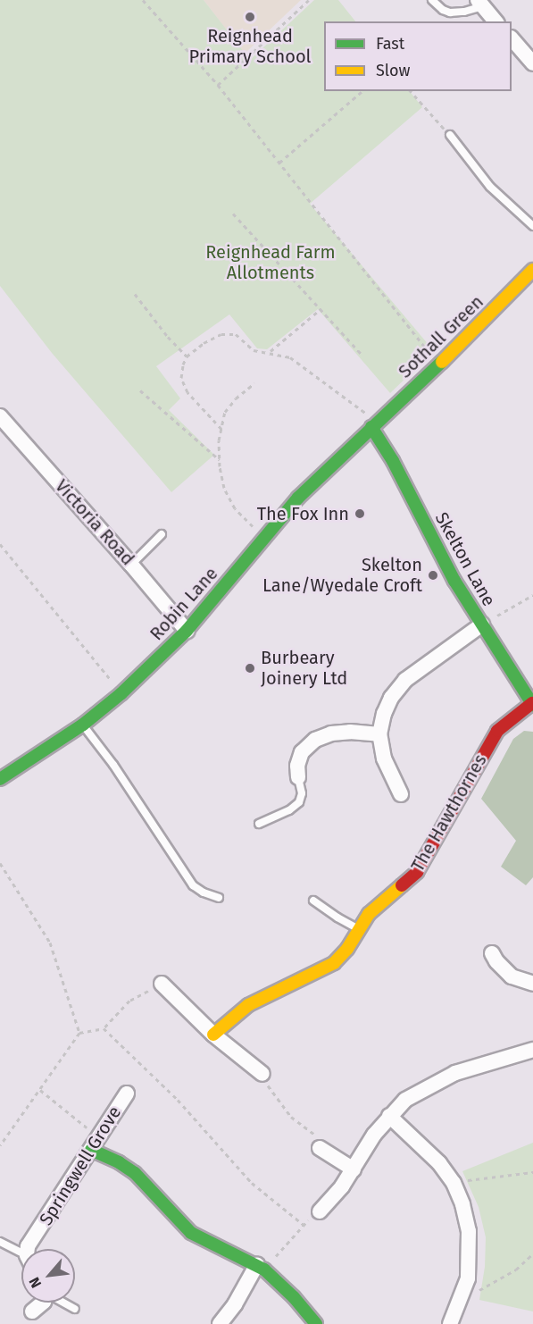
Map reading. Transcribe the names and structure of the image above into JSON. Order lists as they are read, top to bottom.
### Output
{
  "streets": {
    "street": [
      "Sothall Green",
      "Victoria Road",
      "Skelton Lane",
      "Robin Lane",
      "The Hawthornes",
      "Springwell Grove"
    ]
  },
  "crossings": [
    ["Sothall Green", "Skelton Lane"],
    ["Sothall Green", "Robin Lane"],
    ["Victoria Road", "Robin Lane"],
    ["Skelton Lane", "Robin Lane"],
    ["Skelton Lane", "The Hawthornes"]
  ],
  "parks": ["Reignhead Farm Allotments"],
  "places": [
    "Reignhead Primary School",
    "The Fox Inn",
    "Skelton Lane/Wyedale Croft",
    "Burbeary Joinery Ltd"
  ],
  "legend": ["Fast", "Slow"],
  "north": "bottom left"
}
